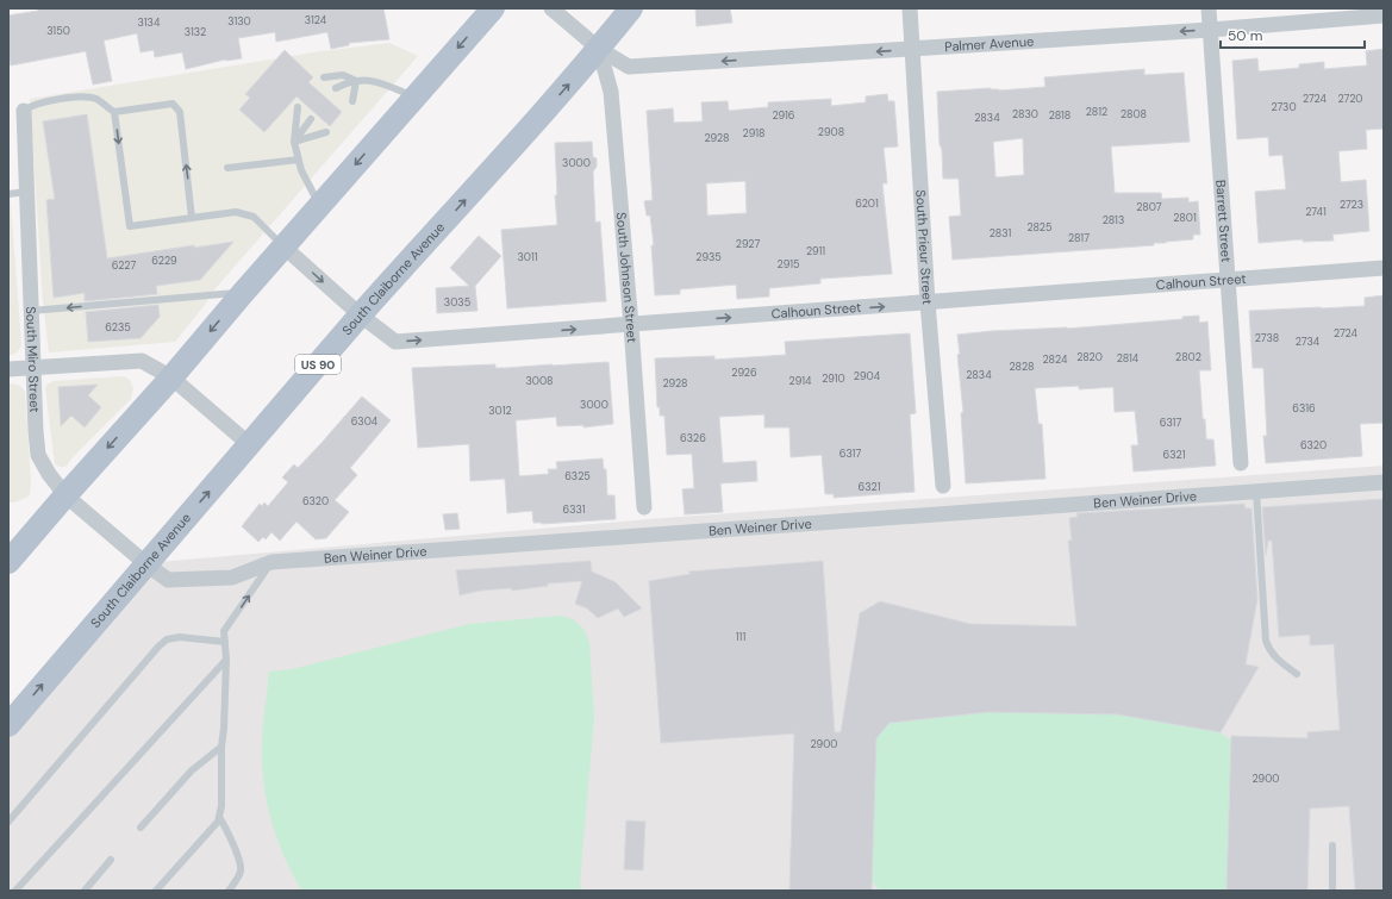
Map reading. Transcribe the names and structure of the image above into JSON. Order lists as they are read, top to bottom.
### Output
{
  "streets": {
    "main road": ["South Claiborne Avenue", "US 90"],
    "street": [
      "Palmer Avenue",
      "Barrett Street",
      "South Prieur Street",
      "South Johnson Street",
      "Calhoun Street",
      "South Miro Street",
      "Ben Weiner Drive"
    ]
  },
  "crossings": [
    ["Palmer Avenue", "Barrett Street"],
    ["Palmer Avenue", "South Prieur Street"],
    ["Palmer Avenue", "South Johnson Street"],
    ["Palmer Avenue", "South Claiborne Avenue"],
    ["Barrett Street", "Calhoun Street"],
    ["South Prieur Street", "Calhoun Street"],
    ["South Johnson Street", "South Claiborne Avenue"],
    ["South Johnson Street", "Calhoun Street"],
    ["South Claiborne Avenue", "Calhoun Street"],
    ["South Claiborne Avenue", "South Miro Street"],
    ["South Claiborne Avenue", "Ben Weiner Drive"],
    ["South Miro Street", "Ben Weiner Drive"]
  ],
  "one_way": ["Palmer Avenue", "Calhoun Street"],
  "house_numbers": [
    "3124",
    "3130",
    "3134",
    "3150",
    "3132",
    "2724",
    "2720",
    "2730",
    "2812",
    "2830",
    "2808",
    "2916",
    "2818",
    "2834",
    "2908",
    "2918",
    "2928",
    "3000",
    "6201",
    "2723",
    "2807",
    "2741",
    "2801",
    "2813",
    "2825",
    "2831",
    "2817",
    "2927",
    "2911",
    "3011",
    "2935",
    "6229",
    "2915",
    "6227",
    "3035",
    "6235",
    "2724",
    "2738",
    "2734",
    "2820",
    "2802",
    "2814",
    "2824",
    "2828",
    "2926",
    "2834",
    "2904",
    "2910",
    "3008",
    "2914",
    "2928",
    "3000",
    "6316",
    "3012",
    "6304",
    "6317",
    "6326",
    "6320",
    "6317",
    "6321",
    "6325",
    "6321",
    "6320",
    "6331",
    "111",
    "2900",
    "2900"
  ],
  "scale_bar": "50 m"
}
